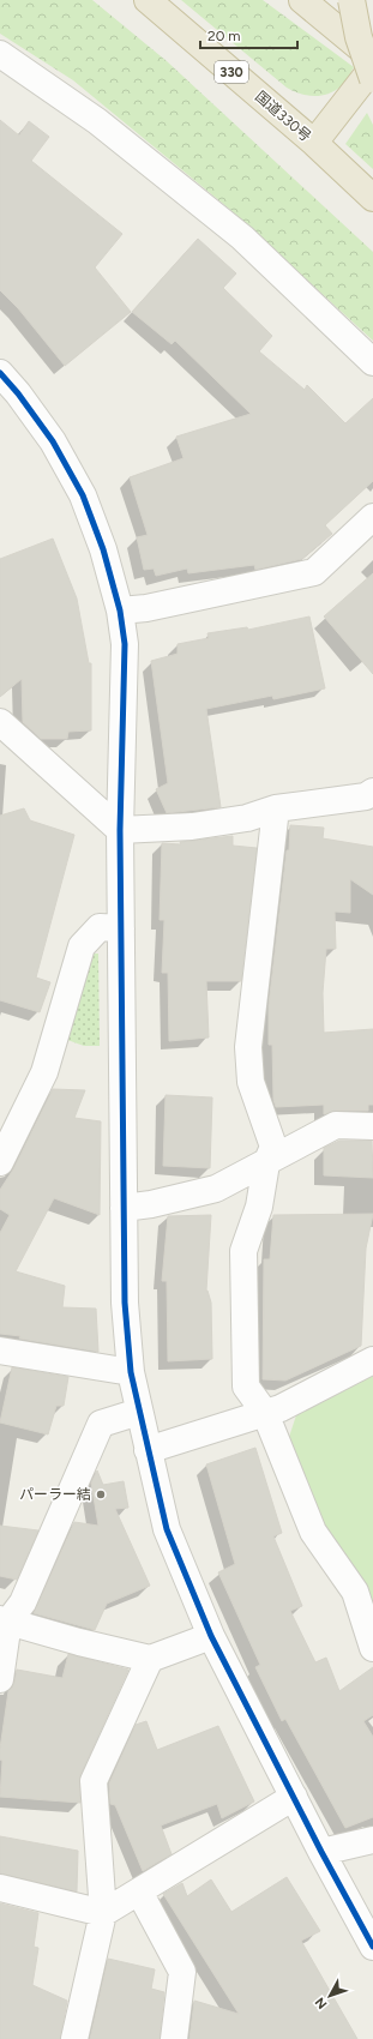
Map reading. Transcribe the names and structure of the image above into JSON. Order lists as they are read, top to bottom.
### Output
{
  "streets": {
    "highway": ["330", "国道330号"]
  },
  "places": ["パーラー結"],
  "scale_bar": "20 m",
  "north": "bottom left"
}
